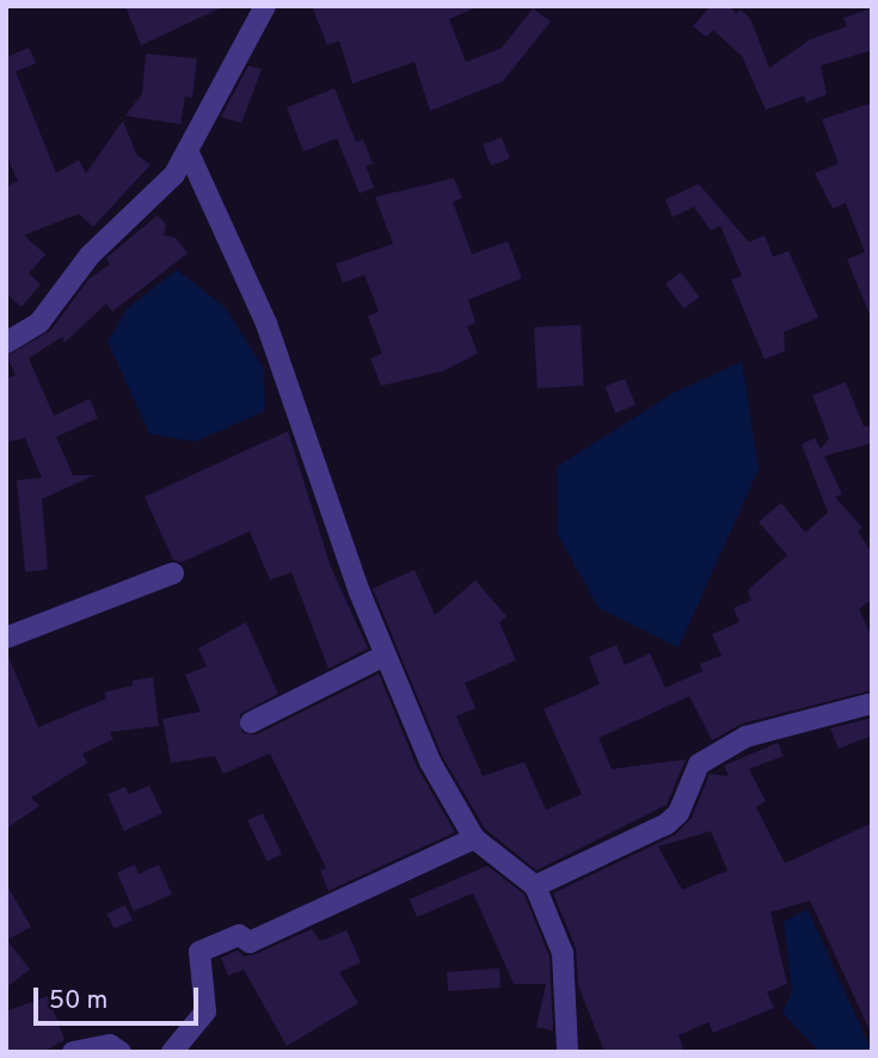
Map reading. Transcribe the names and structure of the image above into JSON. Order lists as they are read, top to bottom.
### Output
{
  "scale_bar": "50 m"
}
